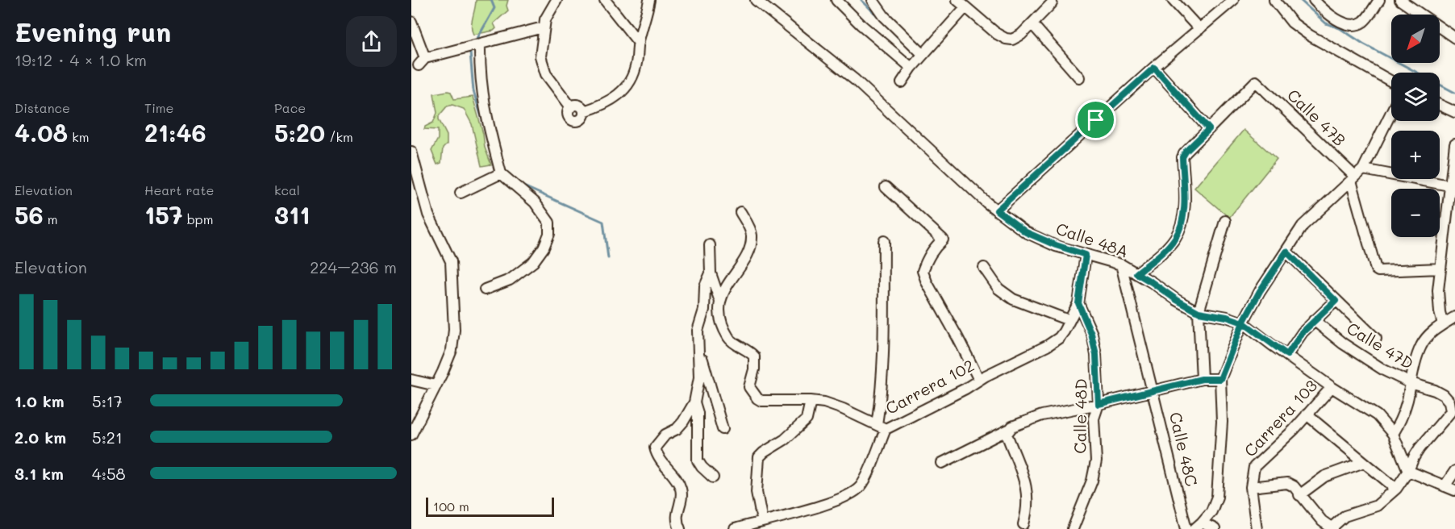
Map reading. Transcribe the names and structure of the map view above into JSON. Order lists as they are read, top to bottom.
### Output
{
  "streets": {
    "street": [
      "Calle 47B",
      "Calle 48A",
      "Calle 47D",
      "Carrera 102",
      "Calle 48D",
      "Carrera 103",
      "Calle 48C"
    ]
  },
  "crossings": [
    ["Calle 48A", "Calle 47D"],
    ["Calle 48A", "Carrera 102"],
    ["Calle 48A", "Carrera 103"],
    ["Calle 48A", "Calle 48C"],
    ["Carrera 102", "Calle 48D"]
  ],
  "scale_bar": "100 m",
  "north": "bottom left",
  "page": {
    "heading": ["Evening run", "19:12 · 4 × 1.0 km"],
    "map_buttons": ["+", "−"],
    "stats": [
      ["Distance", "4.08 km"],
      ["Time", "21:46"],
      ["Pace", "5:20 /km"],
      ["Elevation", "56 m"],
      ["Heart rate", "157 bpm"],
      ["kcal", "311"]
    ],
    "chart": ["Elevation", "224–236 m"],
    "list": [
      {
        "name": "1.0 km",
        "note": "5:17"
      },
      {
        "name": "2.0 km",
        "note": "5:21"
      },
      {
        "name": "3.1 km",
        "note": "4:58"
      }
    ],
    "scale": "100 m"
  }
}
